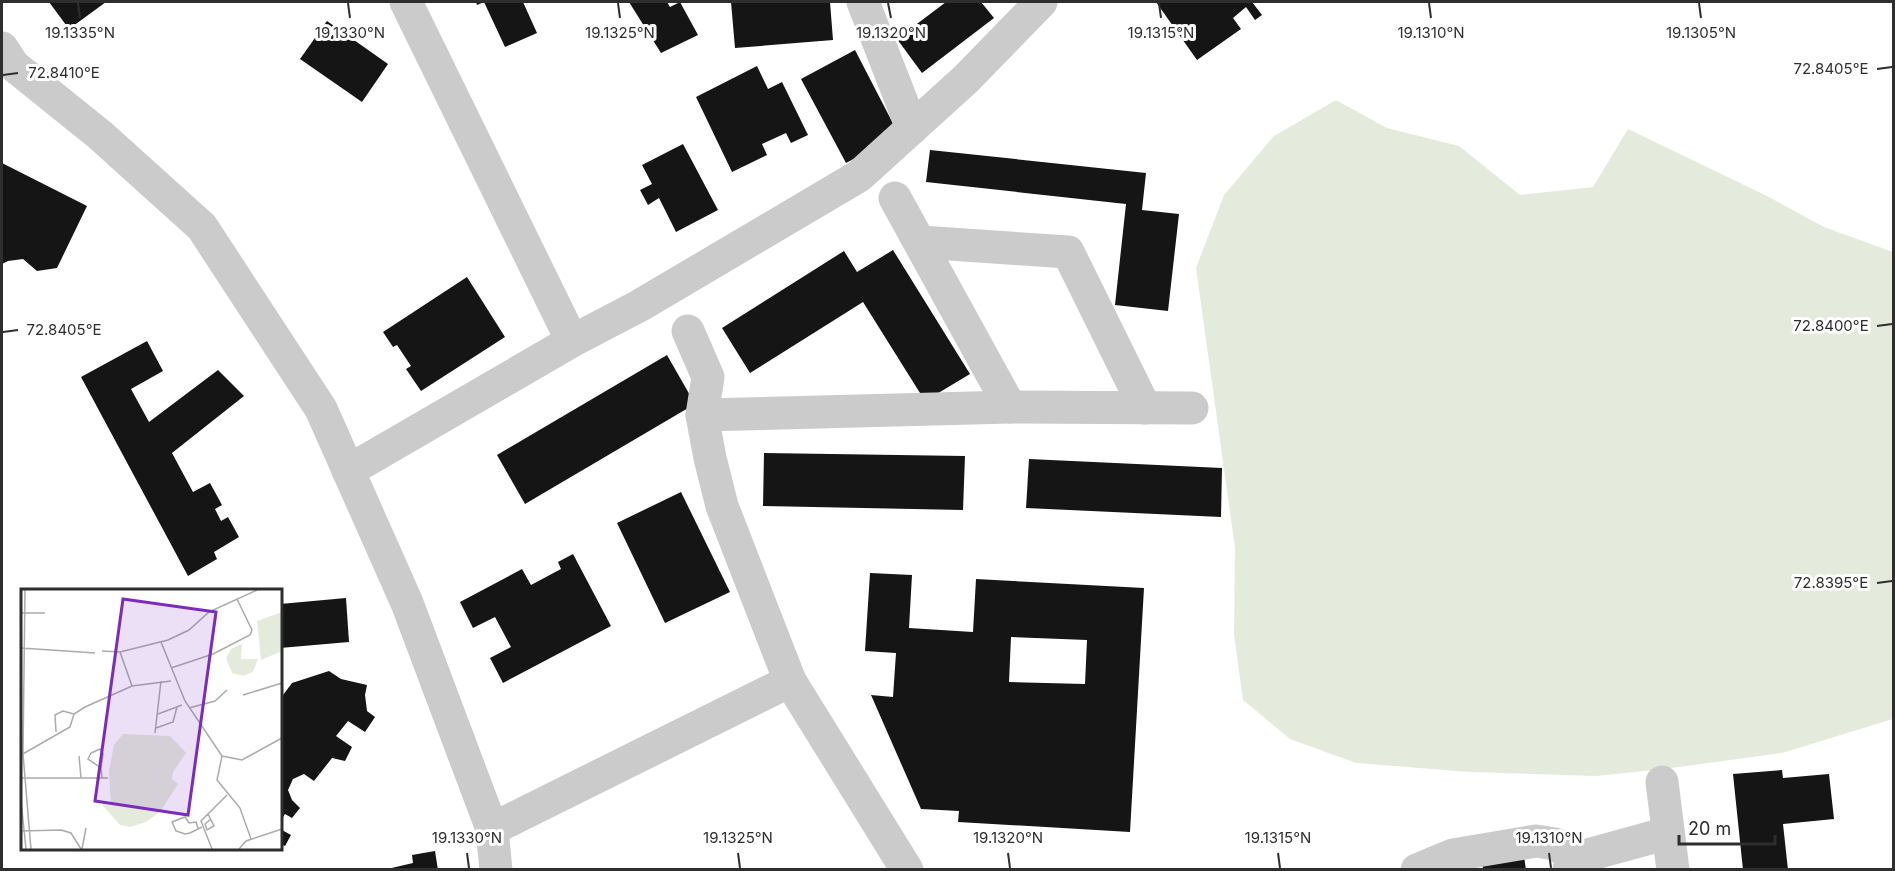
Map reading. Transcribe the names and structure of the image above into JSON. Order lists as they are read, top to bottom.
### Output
{
  "scale_bar": "20 m",
  "coordinates": [
    "19.1335°N",
    "19.1330°N",
    "19.1325°N",
    "19.1320°N",
    "19.1315°N",
    "19.1310°N",
    "19.1305°N",
    "72.8405°E",
    "72.8410°E",
    "72.8400°E",
    "72.8395°E"
  ]
}
